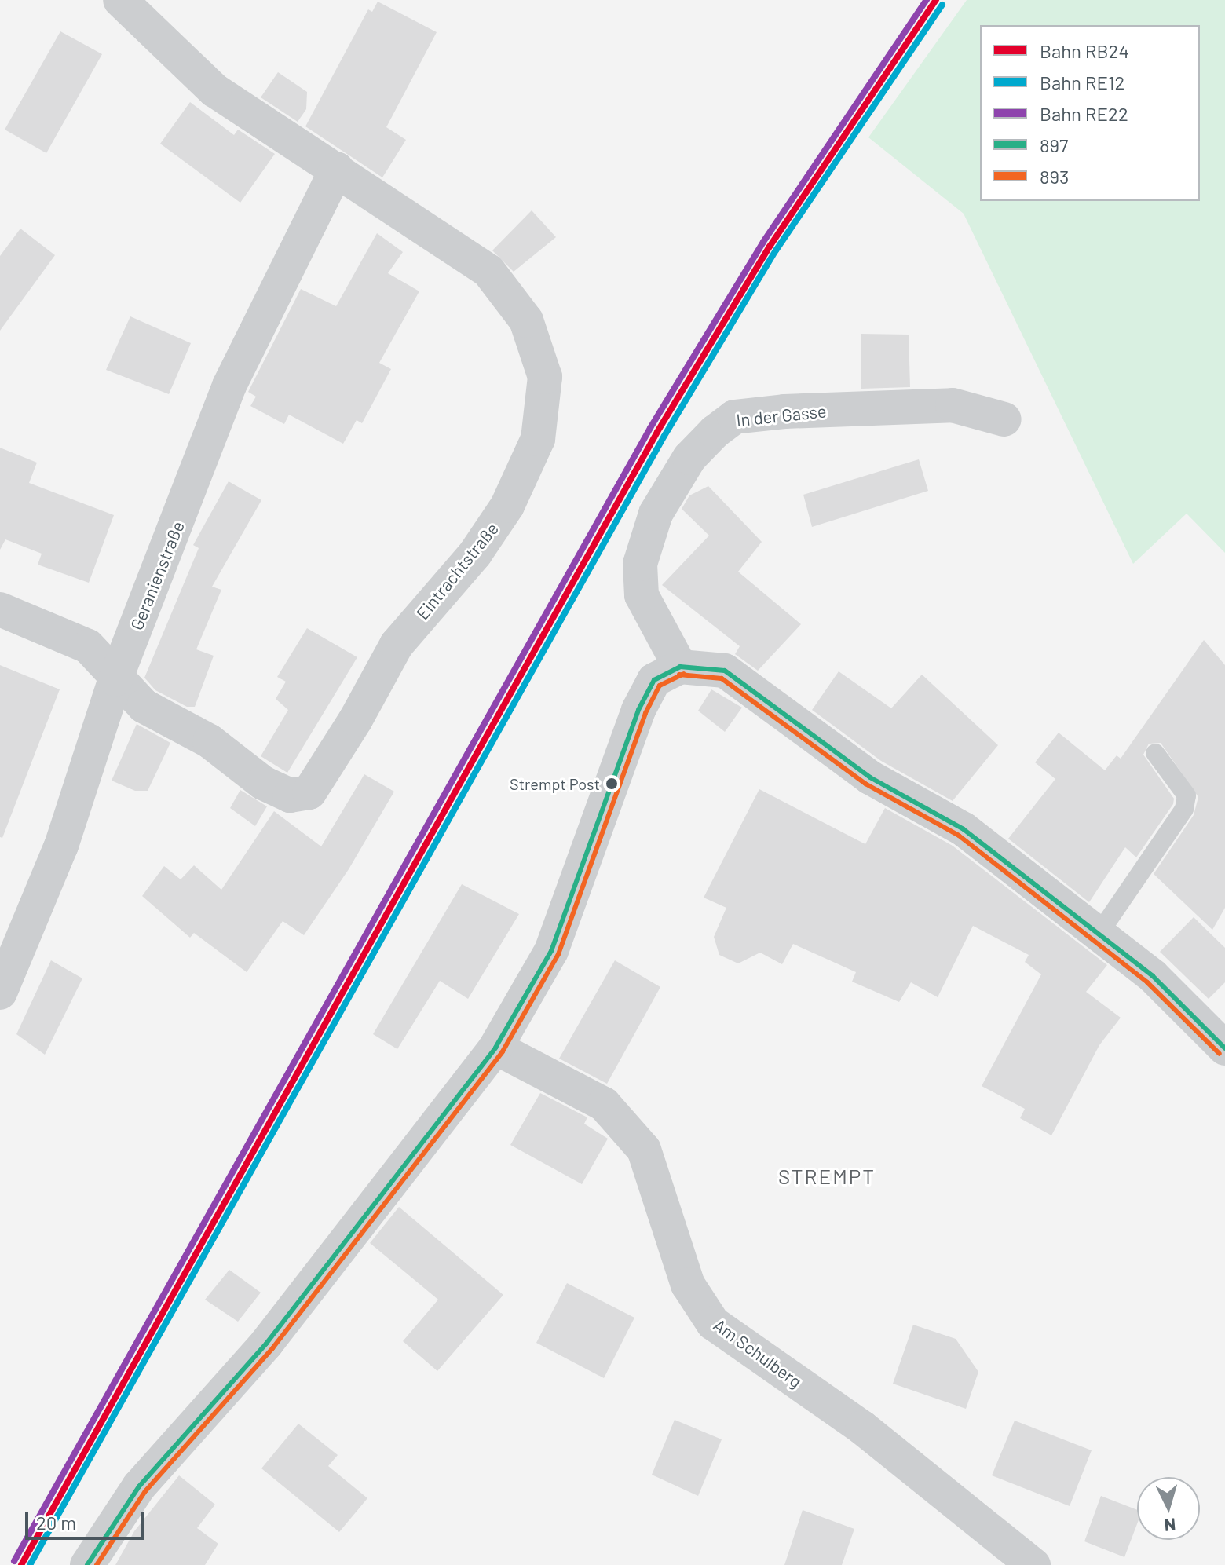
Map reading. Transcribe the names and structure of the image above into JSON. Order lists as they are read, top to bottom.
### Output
{
  "streets": {
    "street": [
      "In der Gasse",
      "Eintrachtstraße",
      "Geranienstraße",
      "Am Schulberg"
    ]
  },
  "crossings": [
    ["Eintrachtstraße", "Geranienstraße"]
  ],
  "districts": ["STREMPT"],
  "places": ["Strempt Post"],
  "lines": [
    "rail line RB24",
    "rail line RE22",
    "rail line RE12",
    "transit line 897",
    "transit line 893"
  ],
  "legend": [
    "Bahn RB24",
    "Bahn RE12",
    "Bahn RE22",
    "897",
    "893"
  ],
  "scale_bar": "20 m",
  "north": "bottom"
}
